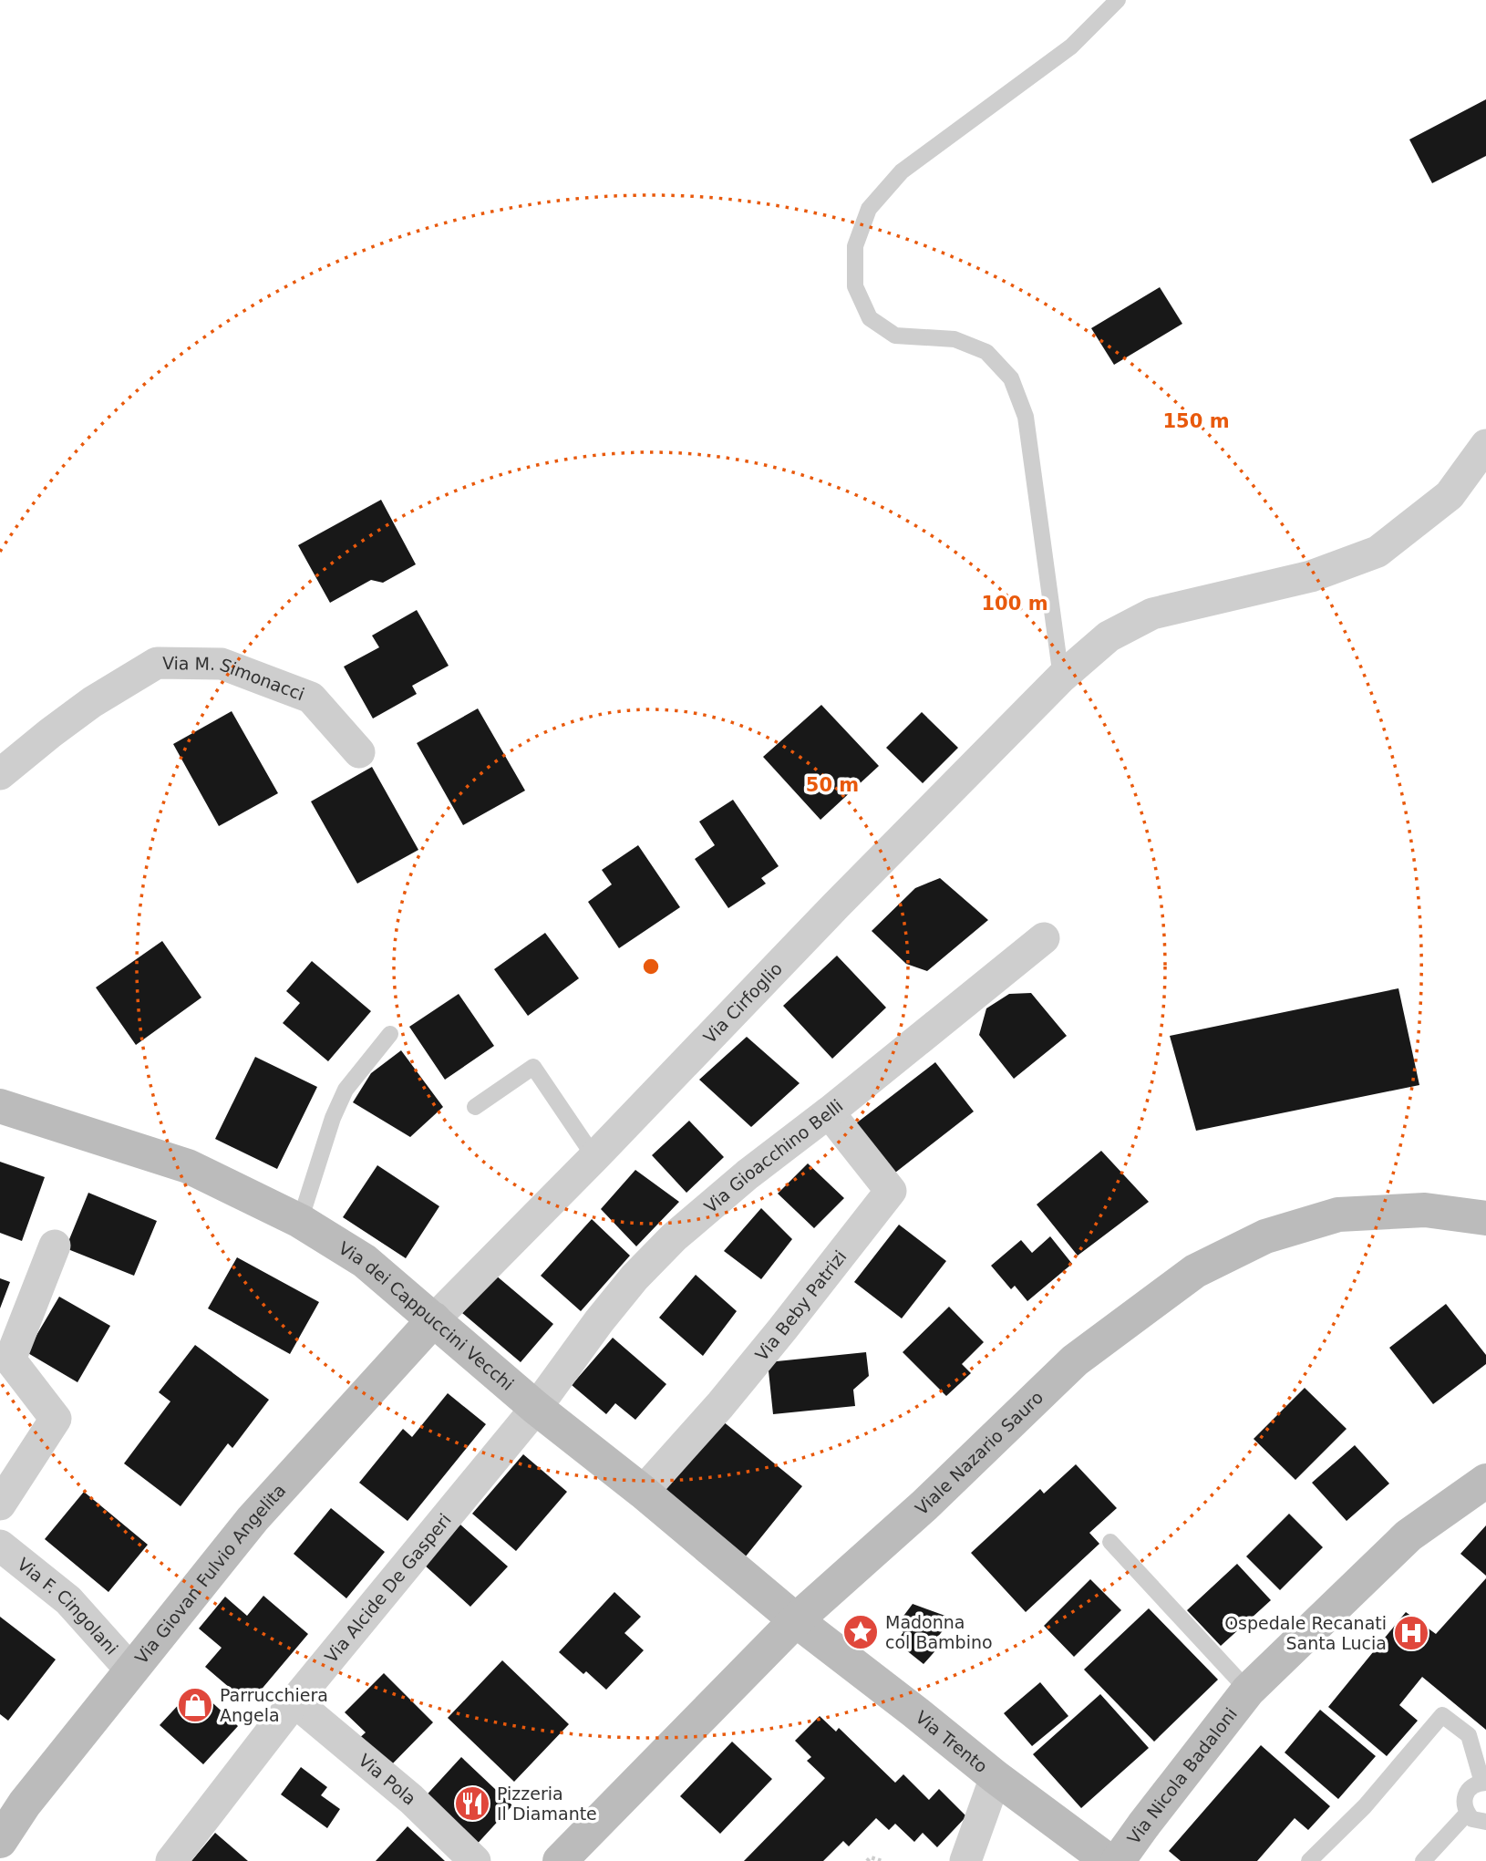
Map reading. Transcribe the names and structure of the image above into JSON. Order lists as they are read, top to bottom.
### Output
{
  "streets": {
    "street": [
      "Via M. Simonacci",
      "Via Cirfoglio",
      "Via Gioacchino Belli",
      "Via Beby Patrizi",
      "Via dei Cappuccini Vecchi",
      "Viale Nazario Sauro",
      "Via Giovan Fulvio Angelita",
      "Via Alcide De Gasperi",
      "Via F. Cingolani",
      "Via Trento",
      "Via Nicola Badaloni",
      "Via Pola"
    ]
  },
  "crossings": [
    ["Via Cirfoglio", "Via dei Cappuccini Vecchi"],
    ["Via Cirfoglio", "Via Giovan Fulvio Angelita"],
    ["Via Gioacchino Belli", "Via Beby Patrizi"],
    ["Via Gioacchino Belli", "Via dei Cappuccini Vecchi"],
    ["Via Gioacchino Belli", "Via Alcide De Gasperi"],
    ["Via Beby Patrizi", "Via dei Cappuccini Vecchi"],
    ["Via dei Cappuccini Vecchi", "Viale Nazario Sauro"],
    ["Via dei Cappuccini Vecchi", "Via Giovan Fulvio Angelita"],
    ["Via dei Cappuccini Vecchi", "Via Alcide De Gasperi"],
    ["Via dei Cappuccini Vecchi", "Via Trento"],
    ["Viale Nazario Sauro", "Via Trento"],
    ["Via Giovan Fulvio Angelita", "Via F. Cingolani"],
    ["Via Alcide De Gasperi", "Via Pola"]
  ],
  "places": {
    "place": ["Madonna col Bambino"],
    "hospital": ["Ospedale Recanati Santa Lucia"],
    "shop": ["Parrucchiera Angela"],
    "restaurant": ["Pizzeria Il Diamante"]
  },
  "rings": ["150 m", "100 m", "50 m"]
}
